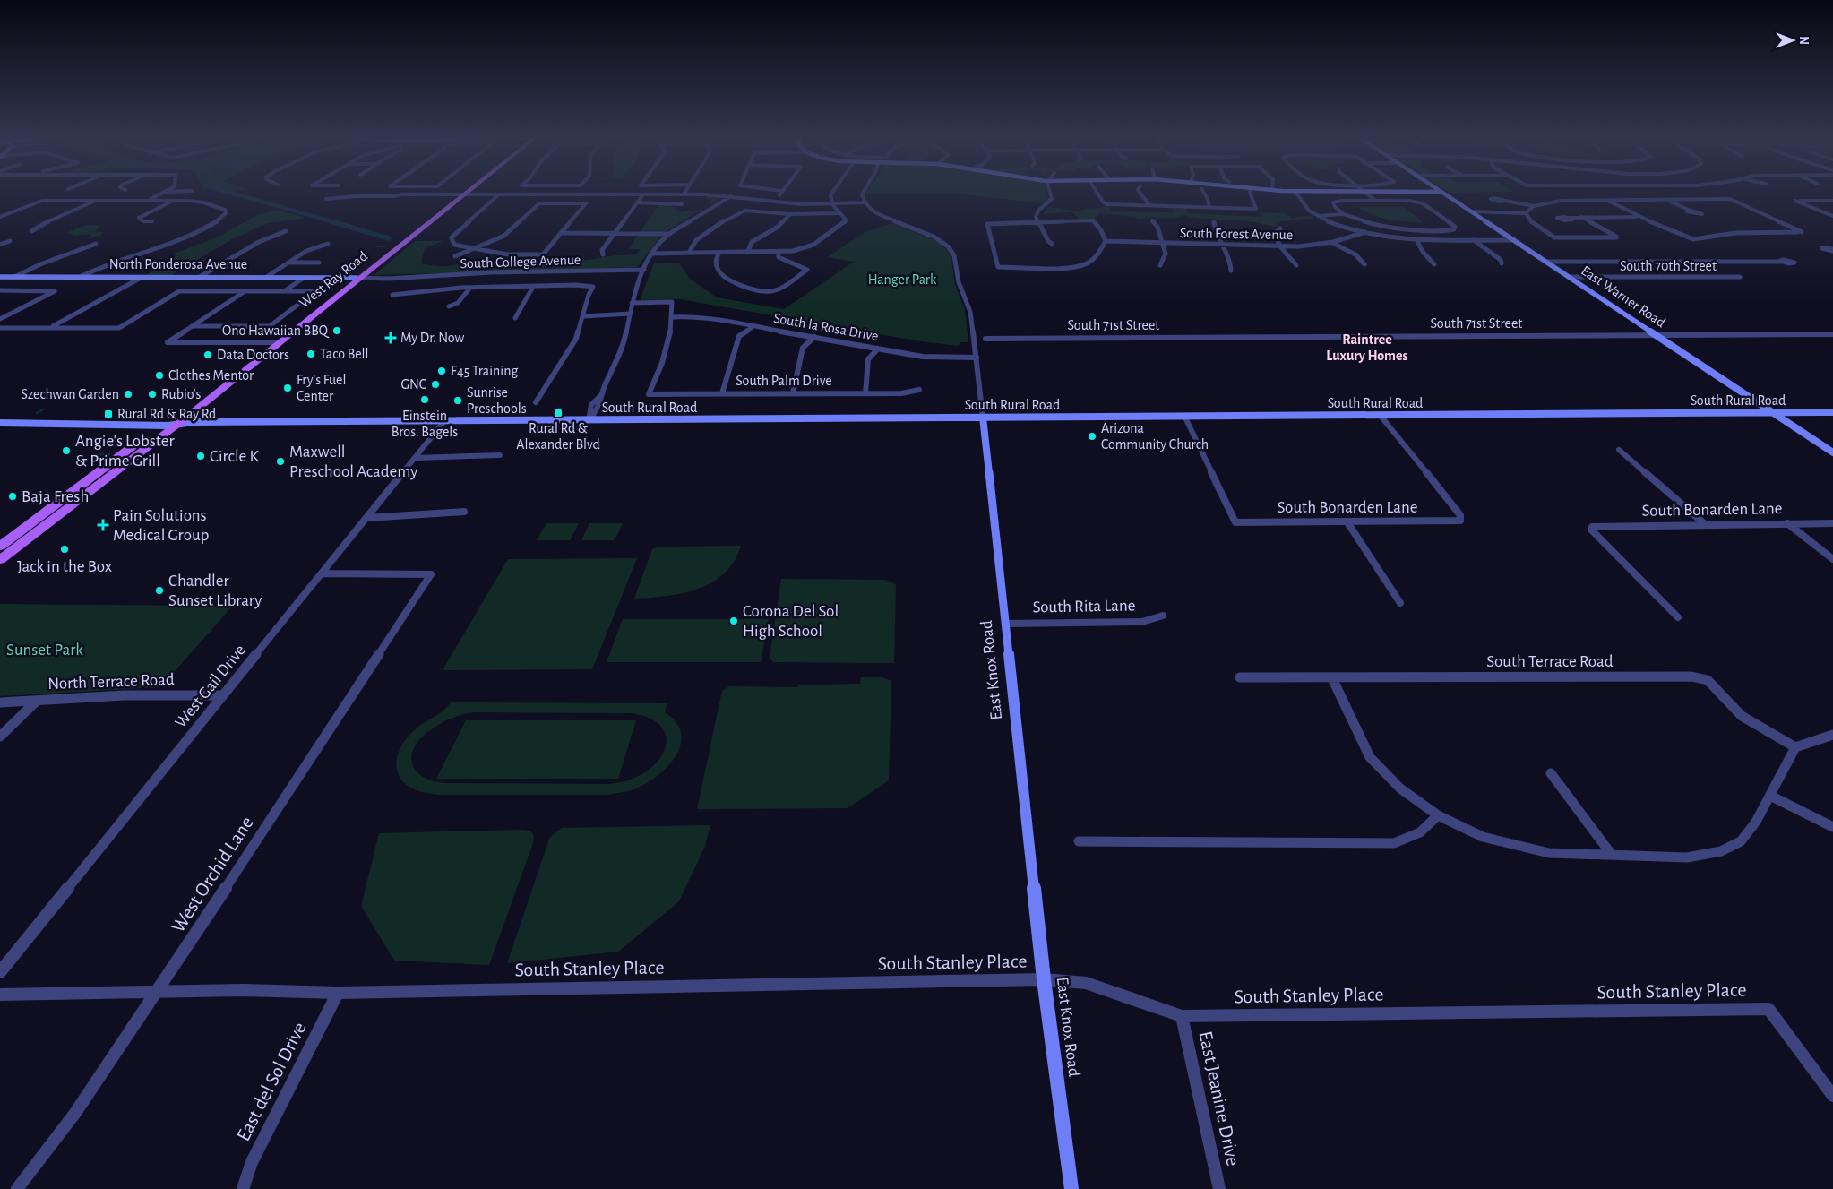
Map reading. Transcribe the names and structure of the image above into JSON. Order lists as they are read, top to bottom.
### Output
{
  "streets": {
    "main road": [
      "North Ponderosa Avenue",
      "West Ray Road",
      "East Warner Road",
      "South Rural Road",
      "East Knox Road"
    ],
    "street": [
      "South Forest Avenue",
      "South College Avenue",
      "South 70th Street",
      "South 71st Street",
      "South la Rosa Drive",
      "South Palm Drive",
      "South Bonarden Lane",
      "South Rita Lane",
      "South Terrace Road",
      "North Terrace Road",
      "West Gail Drive",
      "West Orchid Lane",
      "South Stanley Place",
      "East del Sol Drive",
      "East Jeanine Drive"
    ]
  },
  "crossings": [
    ["South College Avenue", "North Ponderosa Avenue"],
    ["South College Avenue", "West Ray Road"],
    ["North Ponderosa Avenue", "West Ray Road"],
    ["South 70th Street", "East Warner Road"],
    ["West Ray Road", "South Rural Road"],
    ["East Warner Road", "South 71st Street"],
    ["East Warner Road", "South Rural Road"],
    ["South la Rosa Drive", "South Palm Drive"],
    ["South la Rosa Drive", "East Knox Road"],
    ["South Rural Road", "South Bonarden Lane"],
    ["South Rural Road", "East Knox Road"],
    ["South Rural Road", "West Gail Drive"],
    ["South Rita Lane", "East Knox Road"],
    ["East Knox Road", "South Stanley Place"],
    ["North Terrace Road", "West Gail Drive"],
    ["West Orchid Lane", "South Stanley Place"],
    ["South Stanley Place", "East del Sol Drive"],
    ["South Stanley Place", "East Jeanine Drive"]
  ],
  "districts": ["Raintree Luxury Homes"],
  "parks": ["Hanger Park", "Sunset Park"],
  "places": {
    "other": [
      "Ono Hawaiian BBQ",
      "Taco Bell",
      "Data Doctors",
      "F45 Training",
      "Clothes Mentor",
      "GNC",
      "Fry's Fuel Center",
      "Szechwan Garden",
      "Rubio's",
      "Einstein Bros. Bagels",
      "Sunrise Preschools",
      "Arizona Community Church",
      "Angie's Lobster & Prime Grill",
      "Circle K",
      "Maxwell Preschool Academy",
      "Baja Fresh",
      "Jack in the Box",
      "Chandler Sunset Library",
      "Corona Del Sol High School"
    ],
    "health": ["My Dr. Now", "Pain Solutions Medical Group"],
    "transit": ["Rural Rd & Alexander Blvd", "Rural Rd & Ray Rd"]
  },
  "north": "right"
}
